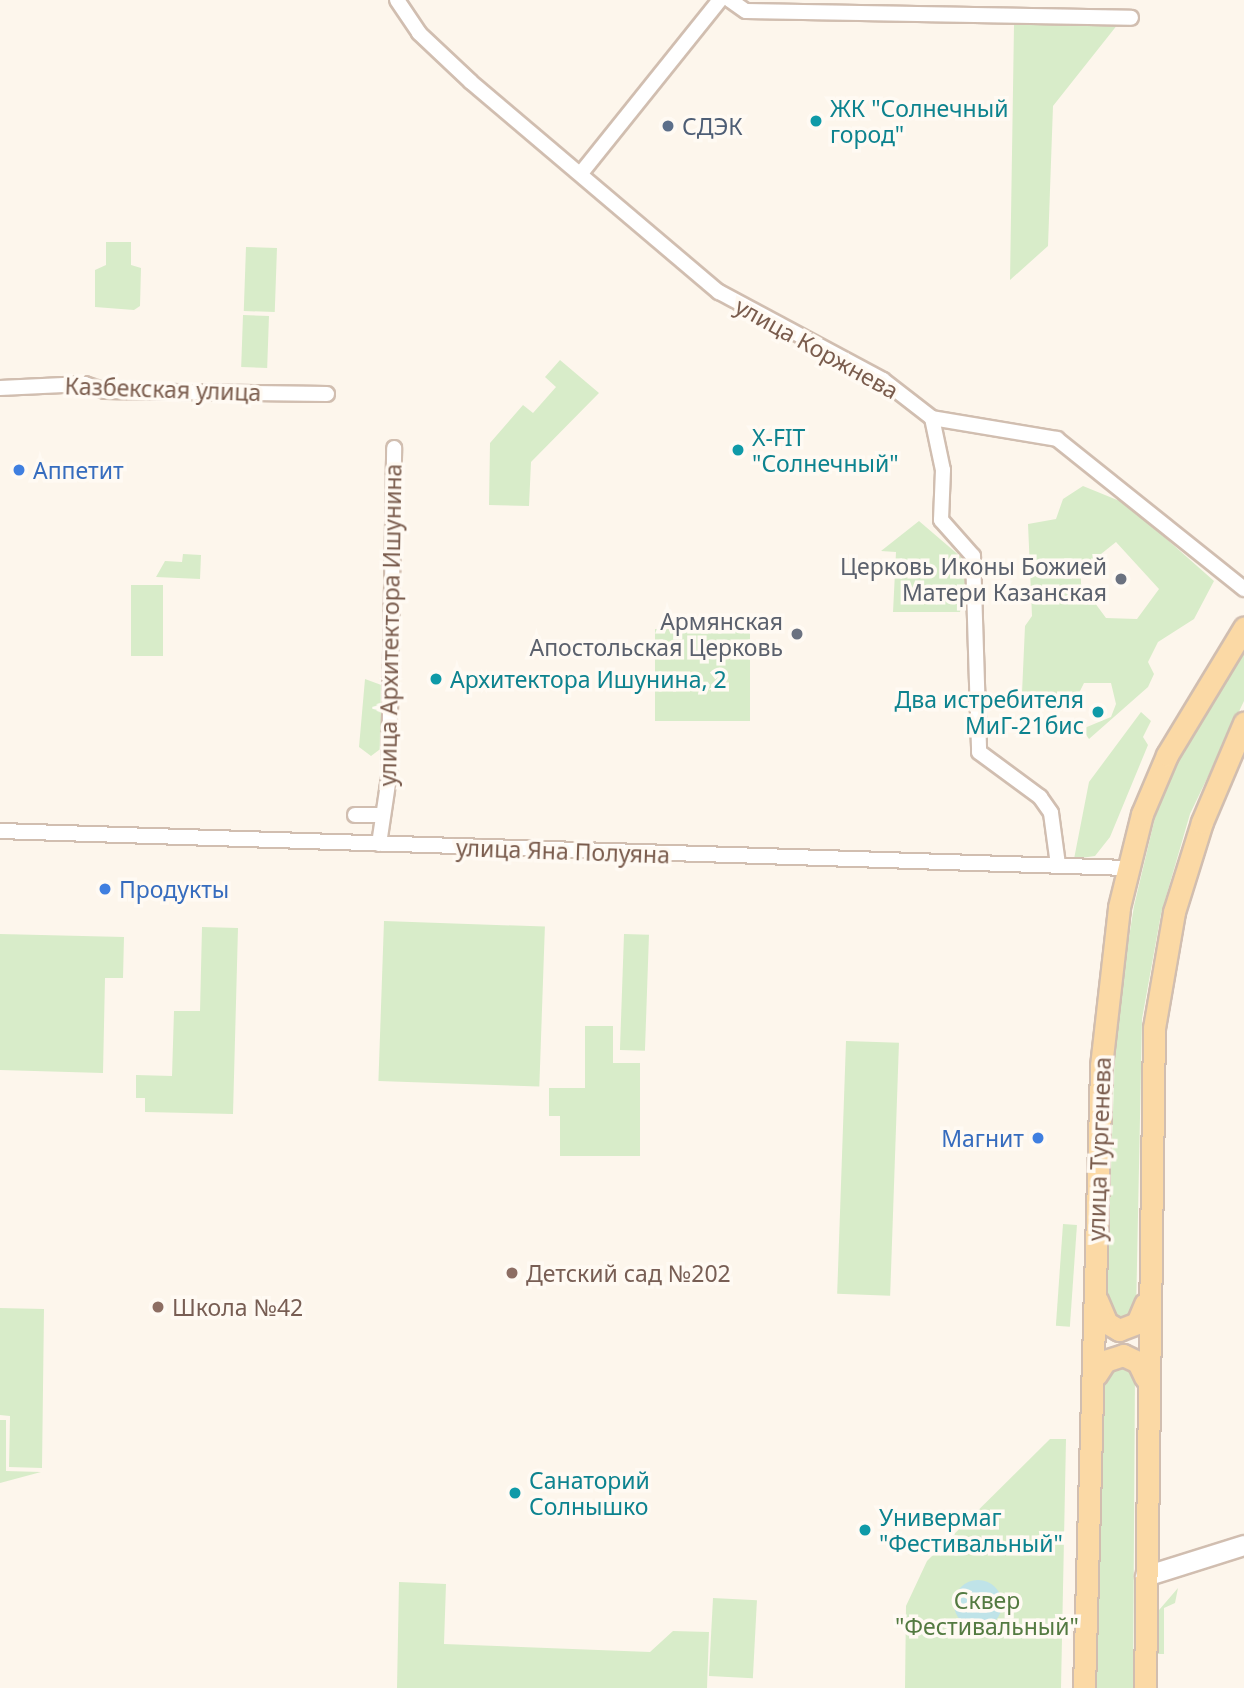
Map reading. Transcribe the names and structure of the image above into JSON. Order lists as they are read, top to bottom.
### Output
{
  "streets": {
    "main road": ["улица Тургенева"],
    "street": [
      "улица Коржнева",
      "Казбекская улица",
      "улица Архитектора Ишунина",
      "улица Яна Полуяна"
    ]
  },
  "crossings": [
    ["улица Архитектора Ишунина", "улица Яна Полуяна"],
    ["улица Яна Полуяна", "улица Тургенева"]
  ],
  "parks": ["Сквер \"Фестивальный\""],
  "places": [
    "ЖК \"Солнечный город\"",
    "СДЭК",
    "X-FIT \"Солнечный\"",
    "Аппетит",
    "Церковь Иконы Божией Матери Казанская",
    "Армянская Апостольская Церковь",
    "Архитектора Ишунина, 2",
    "Два истребителя МиГ-21бис",
    "Продукты",
    "Магнит",
    "Детский сад №202",
    "Школа №42",
    "Санаторий Солнышко",
    "Универмаг \"Фестивальный\""
  ]
}
